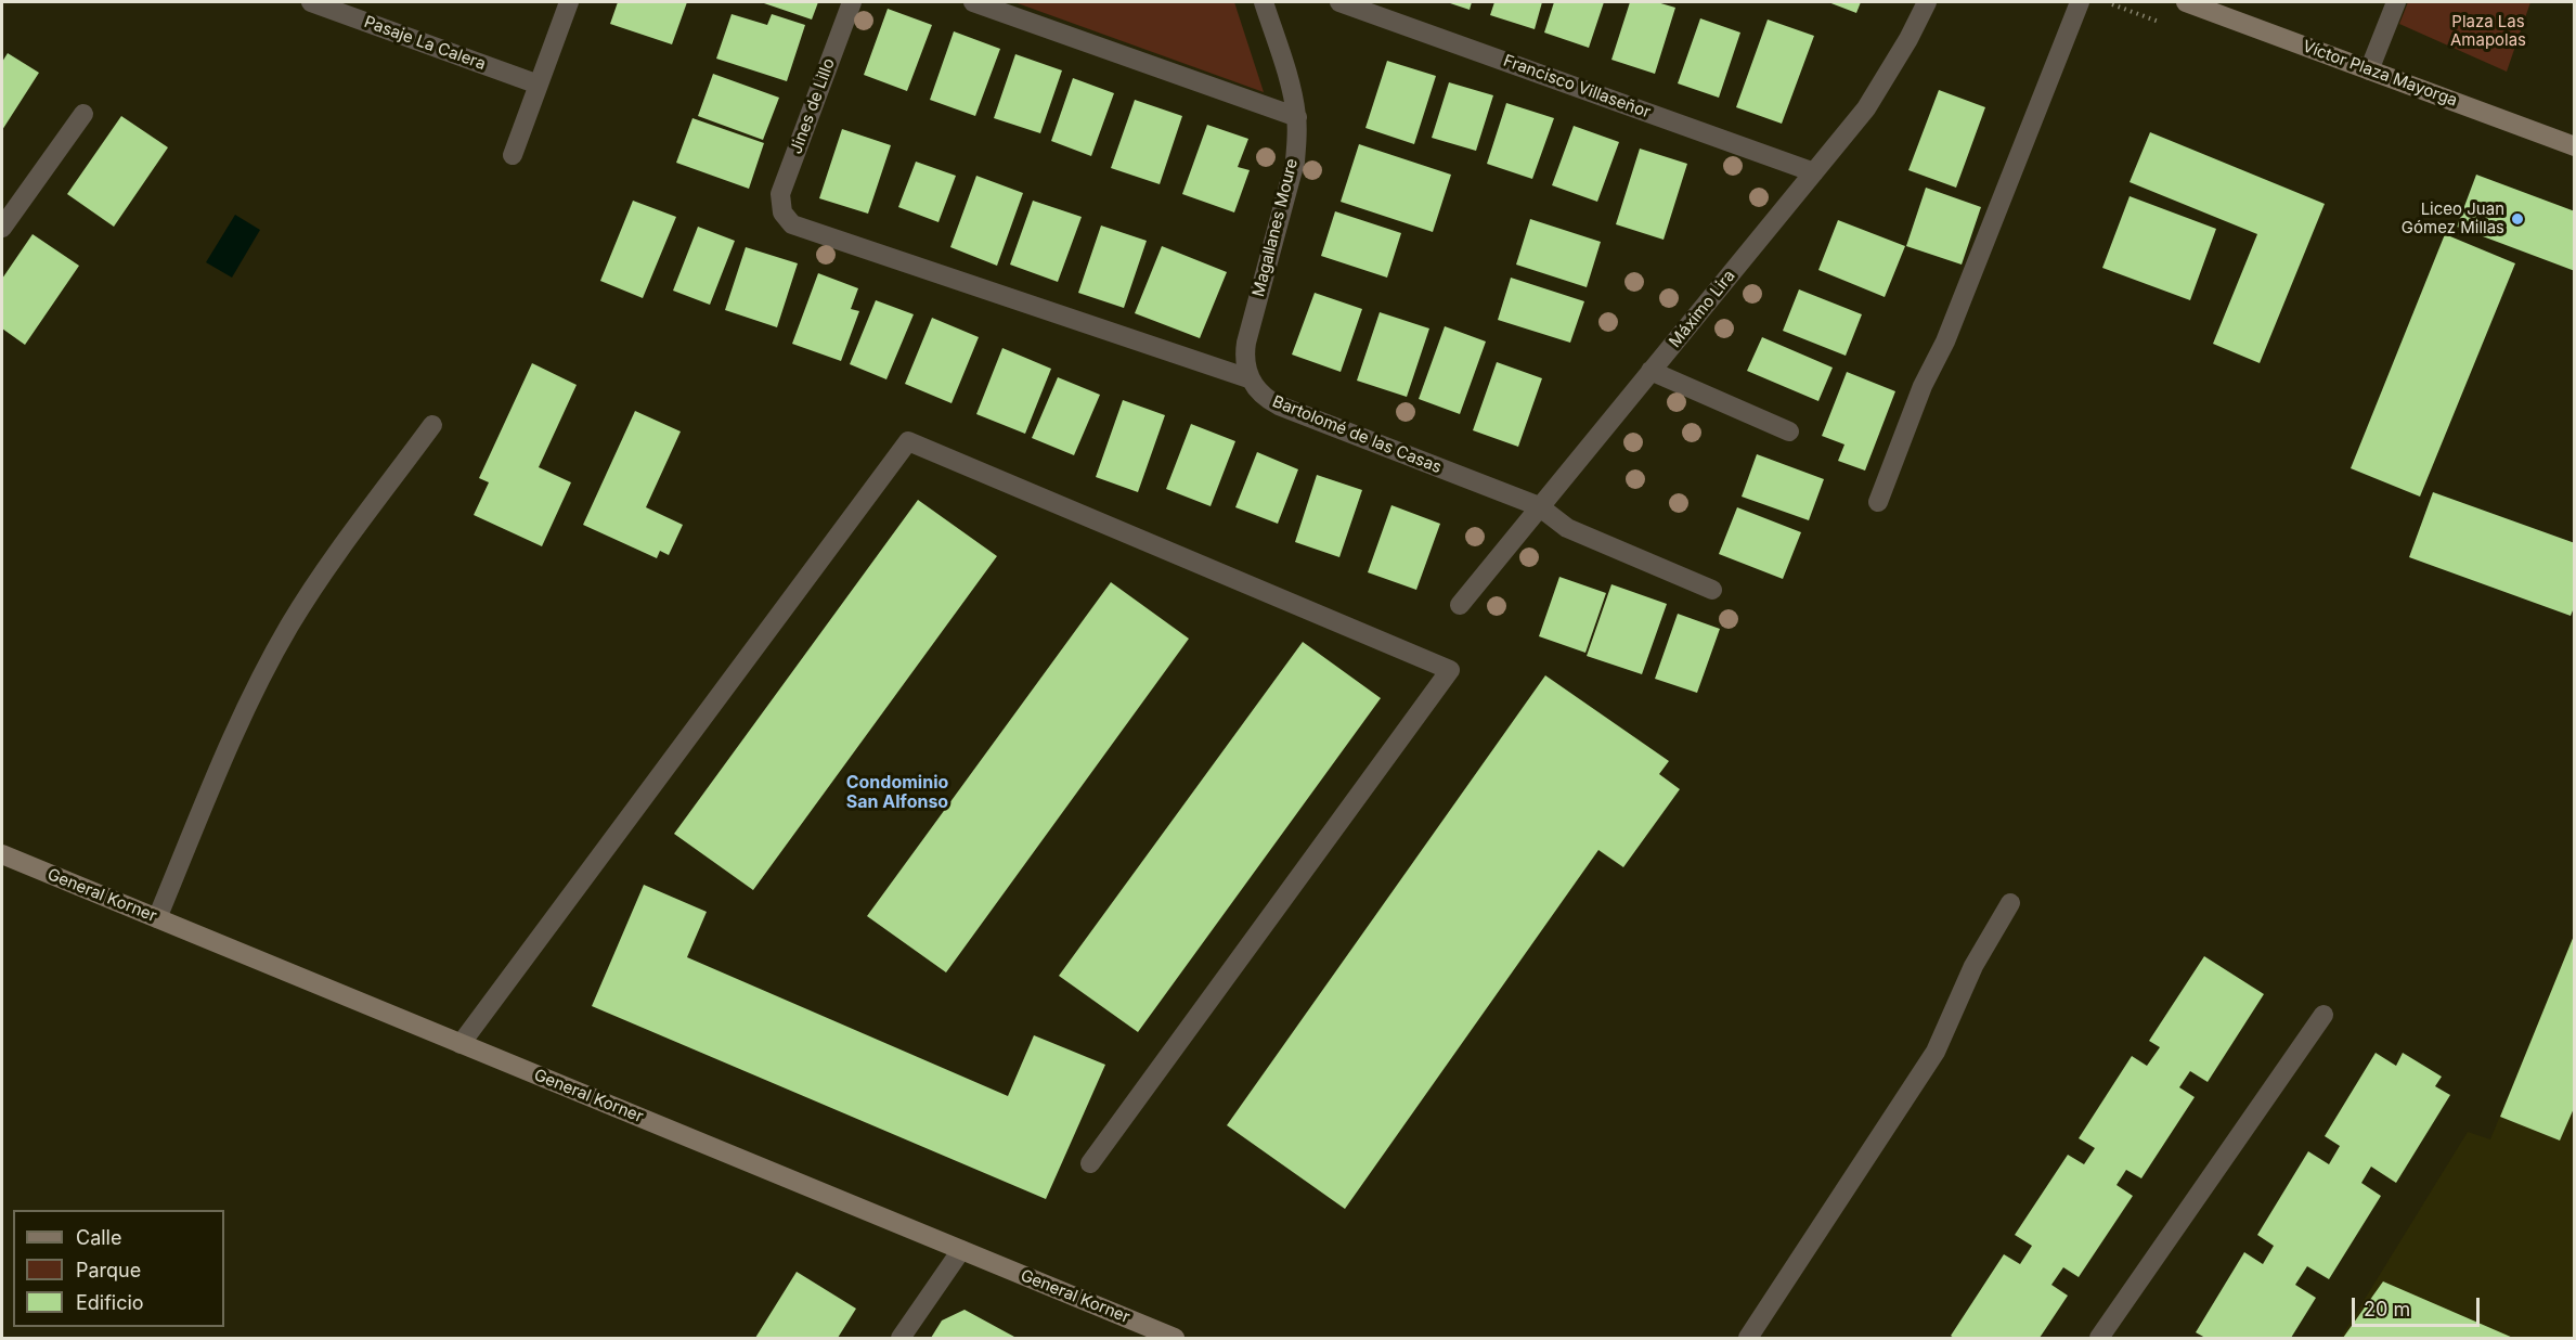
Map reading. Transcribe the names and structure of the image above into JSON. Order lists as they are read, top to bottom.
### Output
{
  "streets": {
    "street": [
      "Pasaje La Calera",
      "Víctor Plaza Mayorga",
      "Francisco Villaseñor",
      "Jines de Lillo",
      "Magallanes Moure",
      "Máximo Lira",
      "Bartolomé de las Casas",
      "General Korner"
    ]
  },
  "crossings": [
    ["Francisco Villaseñor", "Máximo Lira"],
    ["Jines de Lillo", "Bartolomé de las Casas"],
    ["Magallanes Moure", "Bartolomé de las Casas"],
    ["Máximo Lira", "Bartolomé de las Casas"]
  ],
  "districts": ["Condominio San Alfonso"],
  "parks": ["Plaza Las Amapolas"],
  "places": ["Liceo Juan Gómez Millas"],
  "legend": ["Calle", "Parque", "Edificio"],
  "scale_bar": "20 m"
}
